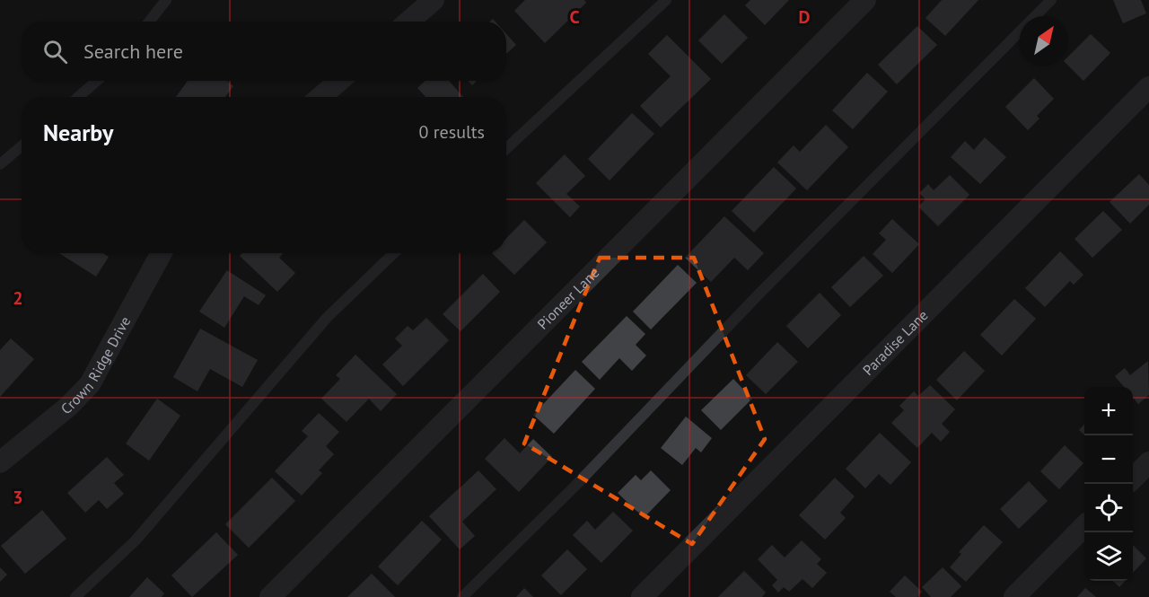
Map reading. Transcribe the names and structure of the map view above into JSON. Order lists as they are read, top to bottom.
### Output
{
  "streets": {
    "street": ["Pioneer Lane", "Paradise Lane", "Crown Ridge Drive"]
  },
  "north": "top right",
  "page": {
    "search": "Search here",
    "heading": ["Nearby", "0 results"],
    "map_buttons": ["+", "−"]
  },
  "grid": {
    "columns": ["C", "D"],
    "rows": ["2", "3"]
  }
}
